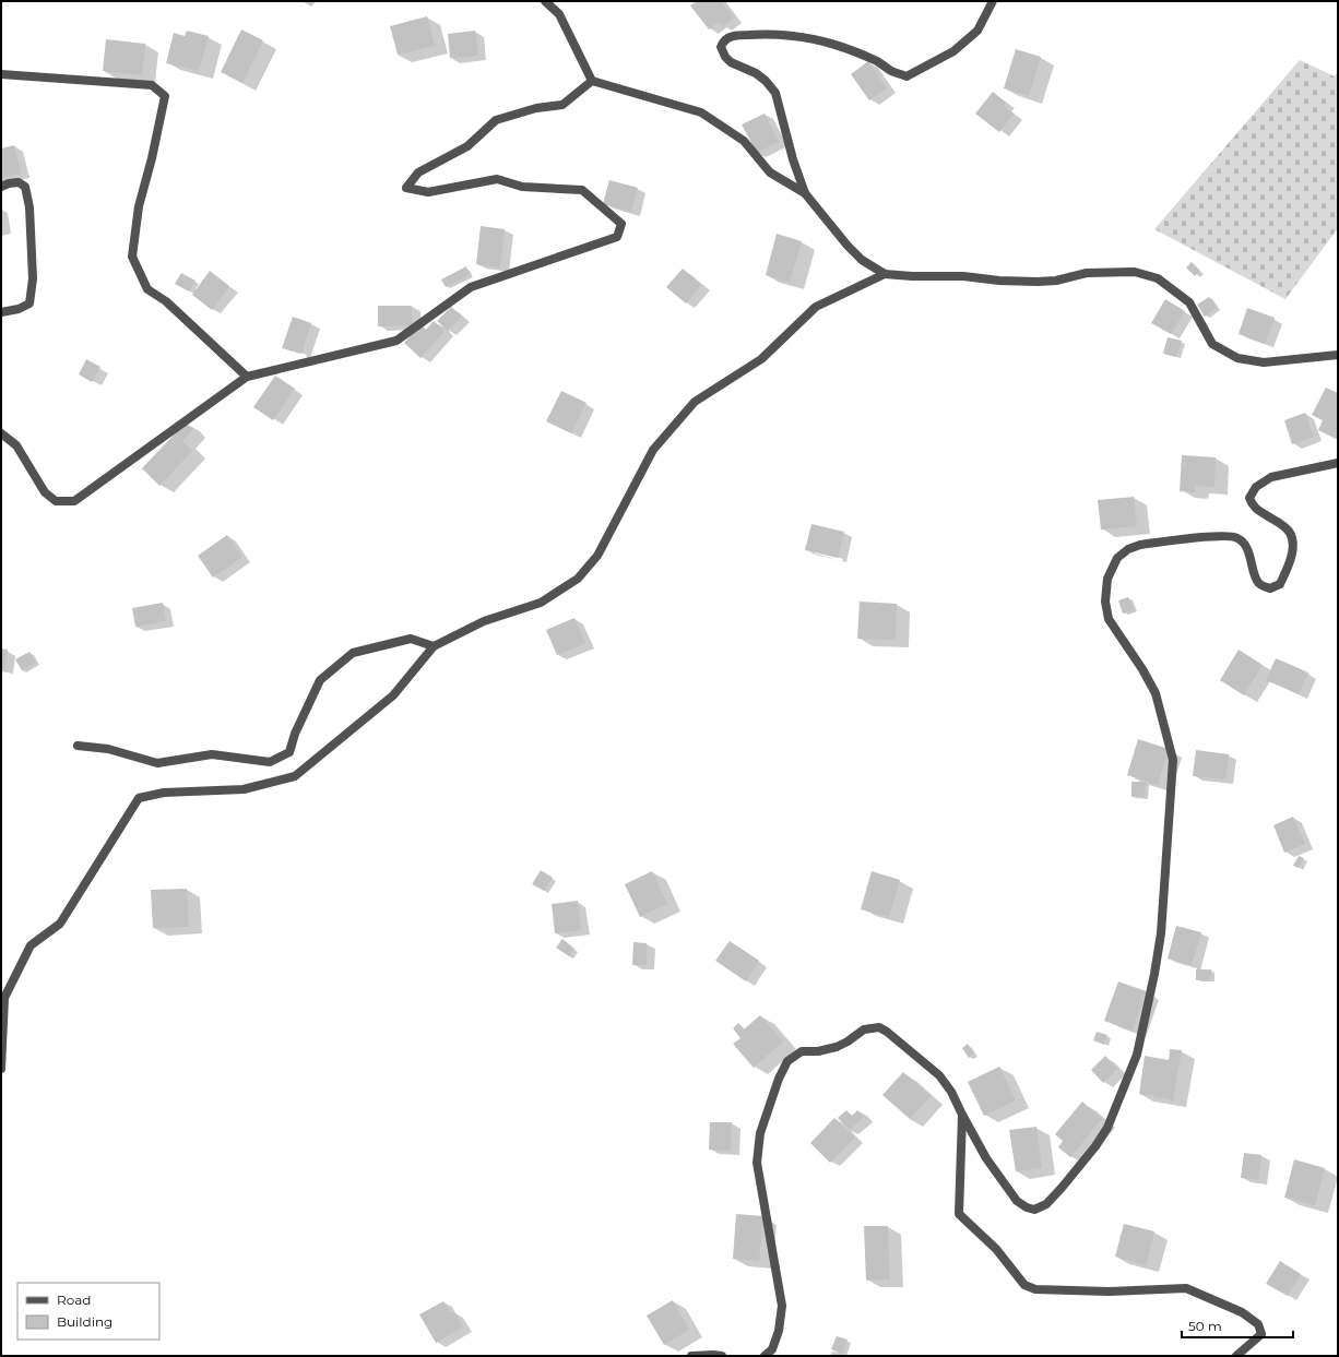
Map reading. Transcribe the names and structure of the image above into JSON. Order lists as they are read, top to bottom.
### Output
{
  "legend": ["Road", "Building"],
  "scale_bar": "50 m"
}
